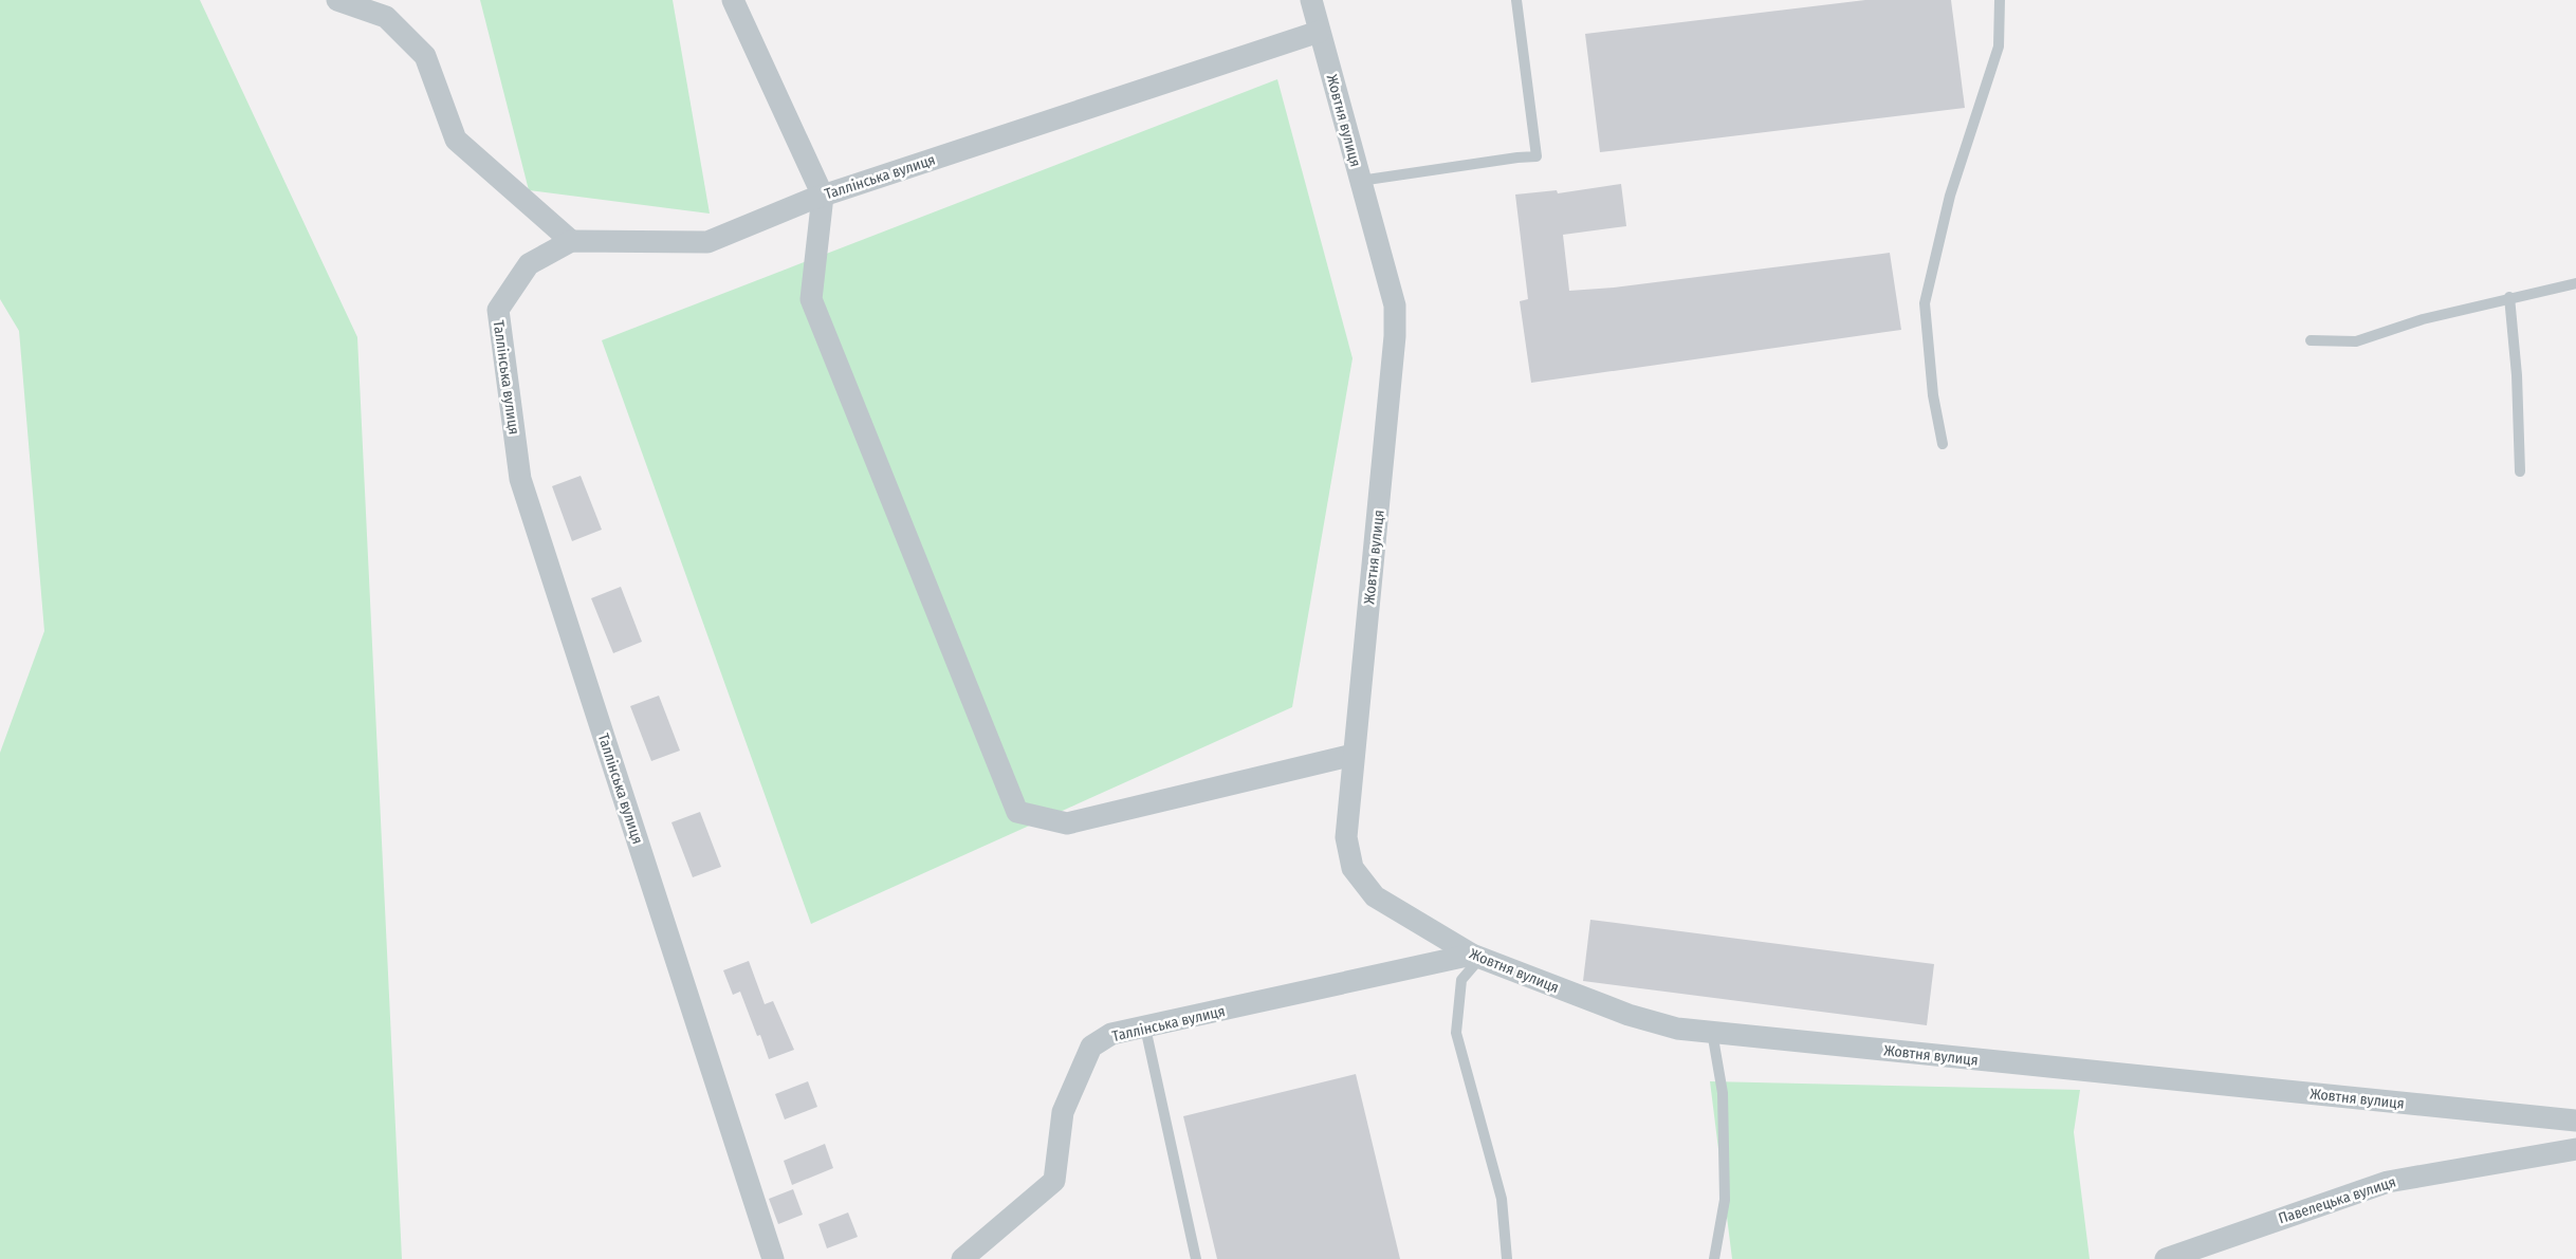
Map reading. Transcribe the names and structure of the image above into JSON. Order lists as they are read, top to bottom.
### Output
{
  "streets": {
    "street": ["Жовтня вулиця", "Таллінська вулиця", "Павелецька вулиця"]
  },
  "crossings": [
    ["Жовтня вулиця", "Таллінська вулиця"]
  ]
}
